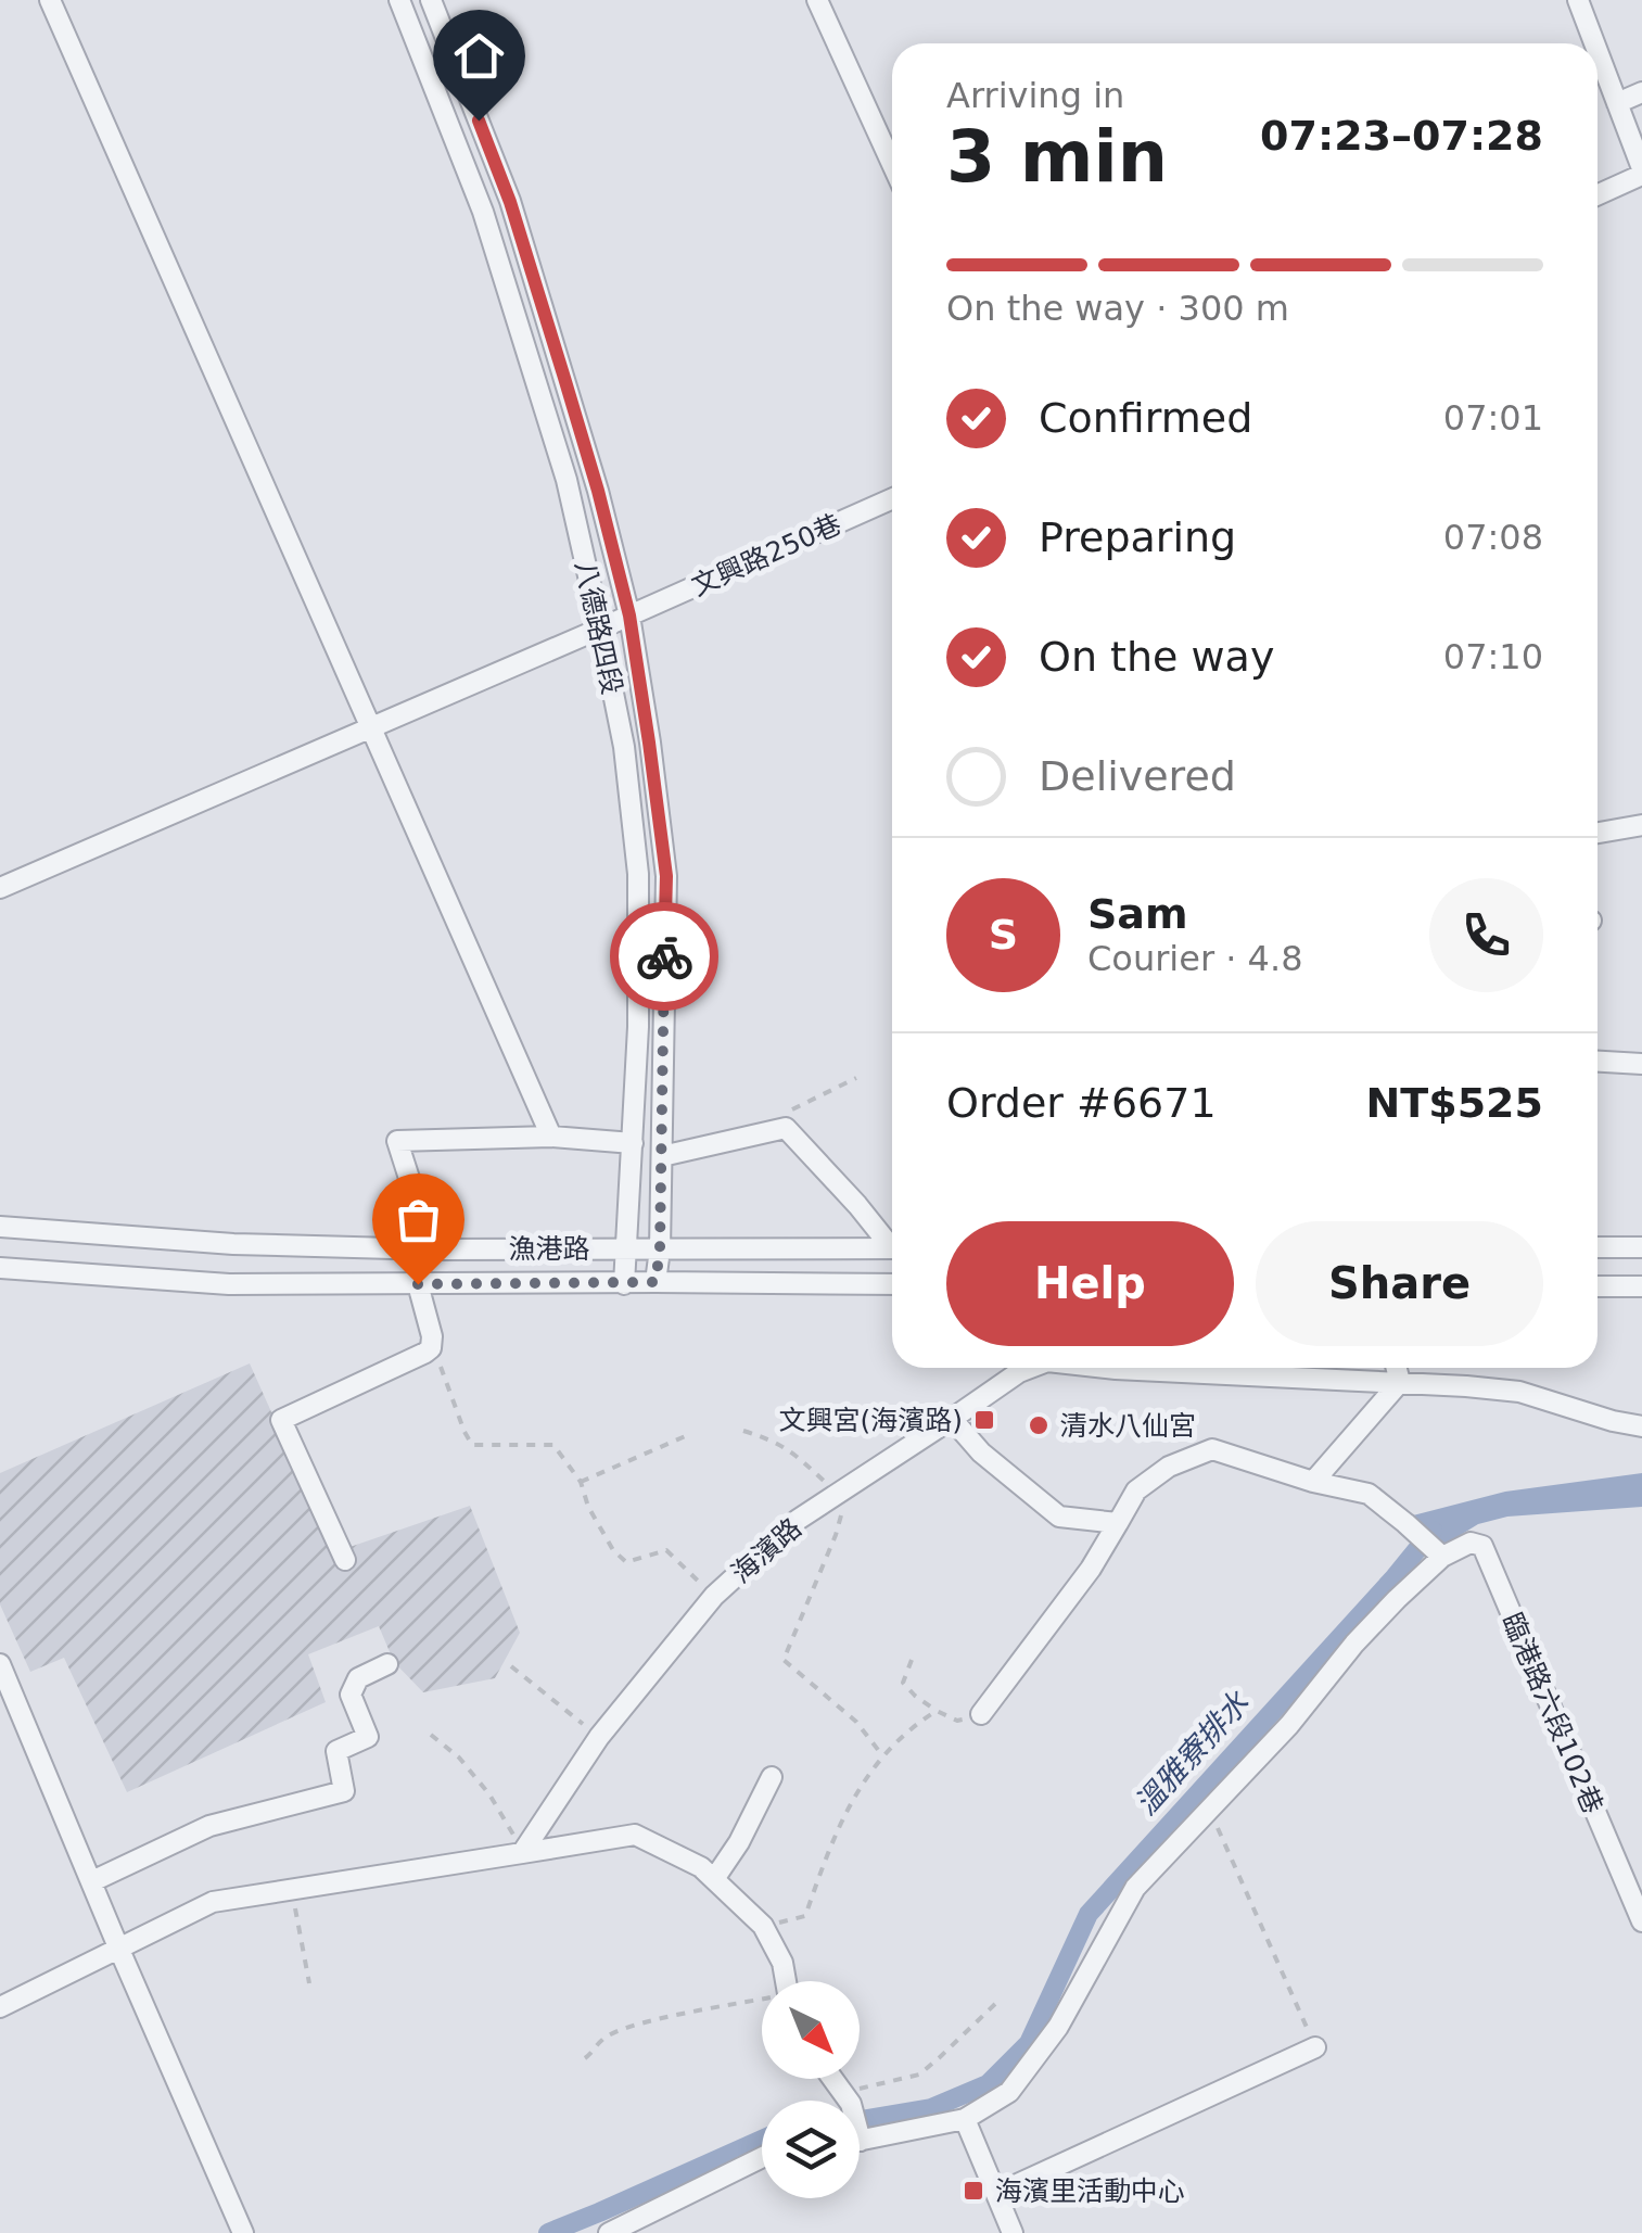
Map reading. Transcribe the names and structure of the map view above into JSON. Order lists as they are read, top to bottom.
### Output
{
  "streets": {
    "street": [
      "文興路250巷",
      "八德路四段",
      "漁港路",
      "海濱路",
      "臨港路六段102巷"
    ]
  },
  "crossings": [
    ["文興路250巷", "八德路四段"],
    ["八德路四段", "漁港路"]
  ],
  "water": ["溫雅寮排水"],
  "places": {
    "transit": ["文興宮(海濱路)", "海濱里活動中心"],
    "other": ["清水八仙宮"]
  },
  "north": "bottom right",
  "page": {
    "heading": ["3 min", "Arriving in", "07:23–07:28"],
    "panel": [
      "Sam",
      "Courier · 4.8",
      "Order #6671",
      "NT$525"
    ],
    "bar": "On the way · 300 m",
    "list": [
      ["Confirmed", "07:01"],
      ["Preparing", "07:08"],
      ["On the way", "07:10"],
      "Delivered"
    ],
    "round": "S",
    "buttons": ["Help", "Share"]
  }
}
